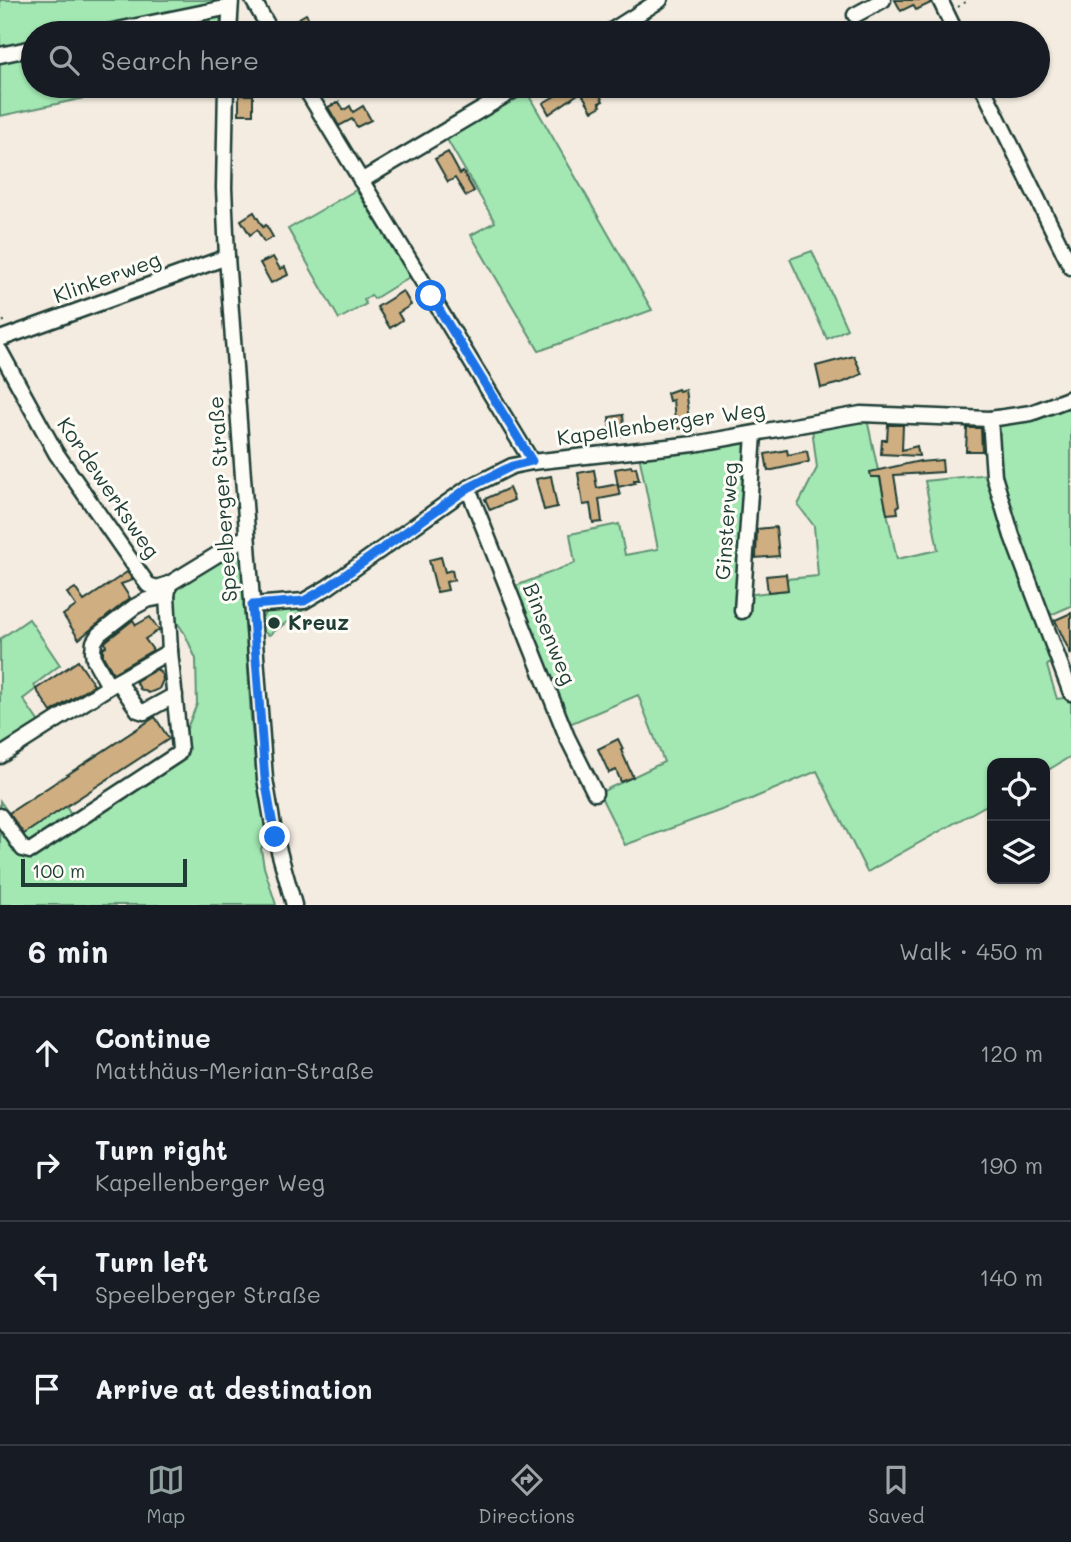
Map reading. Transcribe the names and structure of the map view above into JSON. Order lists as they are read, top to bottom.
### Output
{
  "streets": {
    "street": [
      "Klinkerweg",
      "Kapellenberger Weg",
      "Kordewerksweg",
      "Speelberger Straße",
      "Ginsterweg",
      "Binsenweg"
    ]
  },
  "crossings": [
    ["Klinkerweg", "Speelberger Straße"],
    ["Kapellenberger Weg", "Speelberger Straße"],
    ["Kapellenberger Weg", "Ginsterweg"],
    ["Kapellenberger Weg", "Binsenweg"],
    ["Kordewerksweg", "Speelberger Straße"]
  ],
  "places": ["Kreuz"],
  "scale_bar": "100 m",
  "page": {
    "search": "Search here",
    "scale": "100 m",
    "heading": ["6 min", "Walk · 450 m"],
    "list": [
      ["Continue", "Matthäus-Merian-Straße", "120 m"],
      ["Turn right", "Kapellenberger Weg", "190 m"],
      ["Turn left", "Speelberger Straße", "140 m"],
      "Arrive at destination"
    ],
    "nav": ["Map", "Directions", "Saved"]
  }
}
